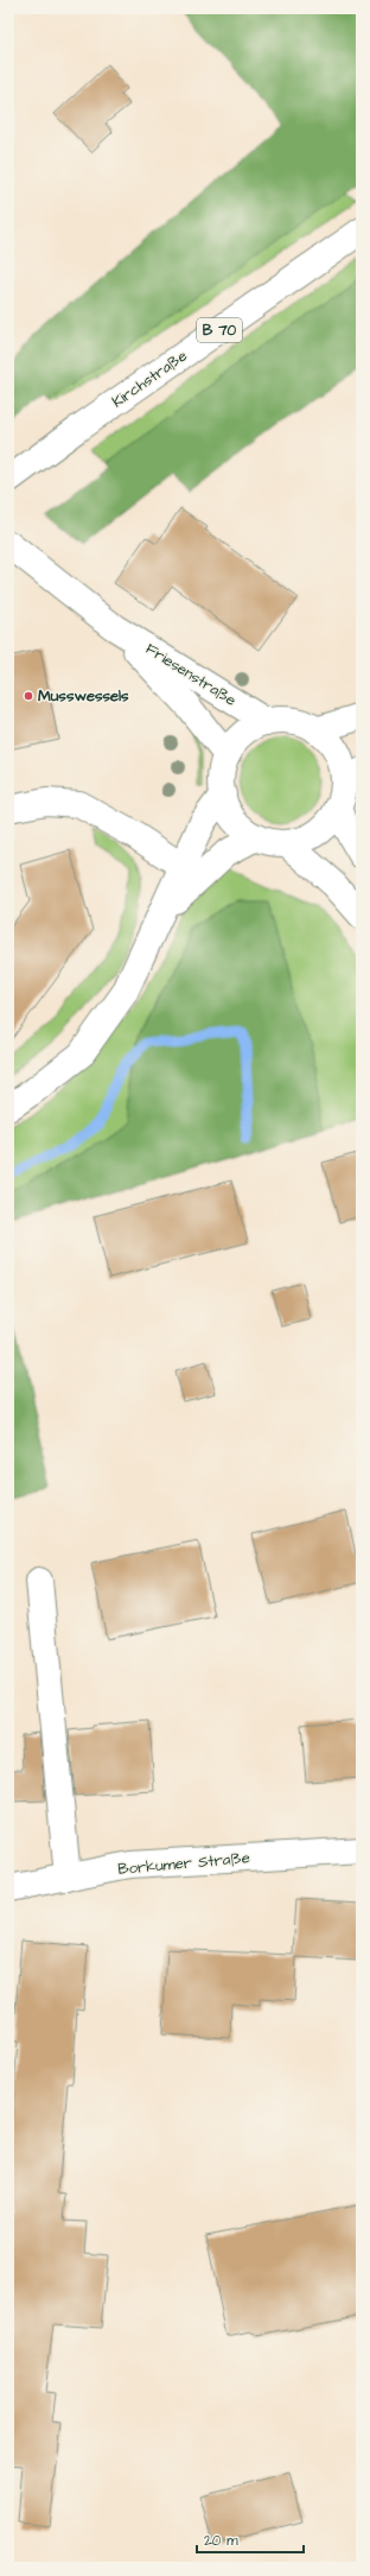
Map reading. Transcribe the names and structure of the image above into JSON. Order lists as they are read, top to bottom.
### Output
{
  "streets": {
    "main road": [
      "B 70",
      "Kirchstraße",
      "Friesenstraße",
      "Borkumer Straße"
    ]
  },
  "places": ["Musswessels"],
  "scale_bar": "20 m"
}
